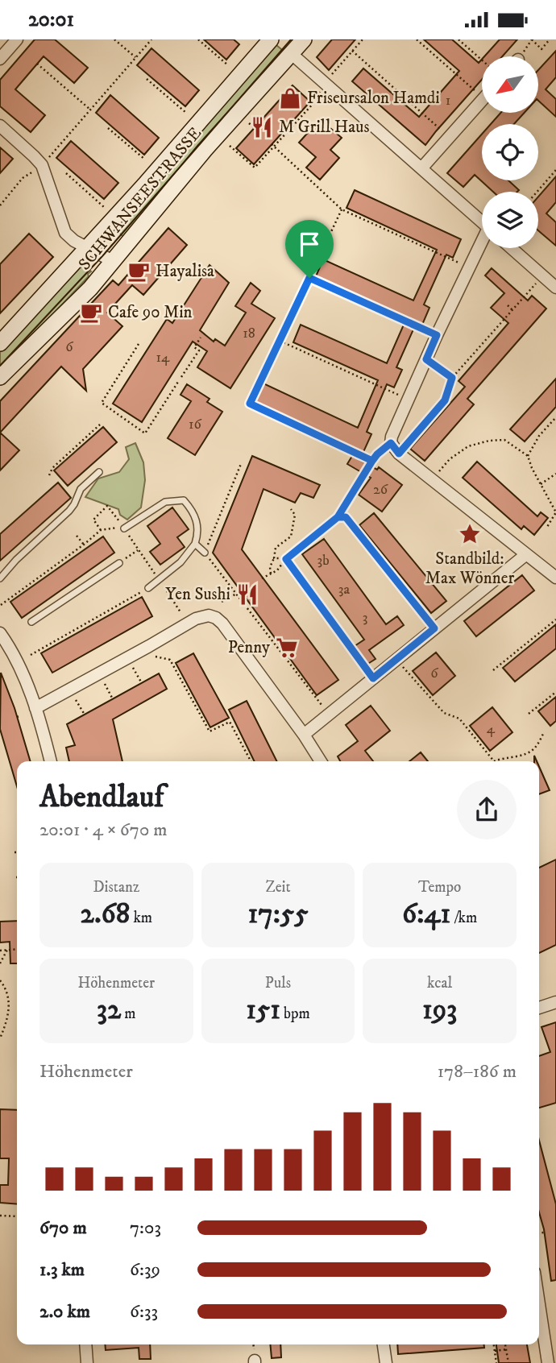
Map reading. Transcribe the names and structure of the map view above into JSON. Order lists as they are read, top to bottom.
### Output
{
  "streets": {
    "main road": ["SCHWANSEESTRASSE"]
  },
  "places": {
    "shop": ["Friseursalon Hamdi"],
    "restaurant": ["M Grill Haus", "Yen Sushi"],
    "cafe": ["Hayalisa", "Cafe 90 Min"],
    "place": ["Standbild: Max Wönner"],
    "supermarket": ["Penny"]
  },
  "house_numbers": [
    "1",
    "18",
    "6",
    "14",
    "16",
    "26",
    "3b",
    "3a",
    "3",
    "6",
    "4"
  ],
  "north": "bottom left",
  "page": {
    "status": "20:01",
    "heading": ["Abendlauf", "20:01 · 4 × 670 m"],
    "stats": [
      ["Distanz", "2.68 km"],
      ["Zeit", "17:55"],
      ["Tempo", "6:41 /km"],
      ["Höhenmeter", "32 m"],
      ["Puls", "151 bpm"],
      ["kcal", "193"]
    ],
    "chart": ["Höhenmeter", "178–186 m"],
    "list": [
      {
        "name": "670 m",
        "note": "7:03"
      },
      {
        "name": "1.3 km",
        "note": "6:39"
      },
      {
        "name": "2.0 km",
        "note": "6:33"
      }
    ]
  }
}
